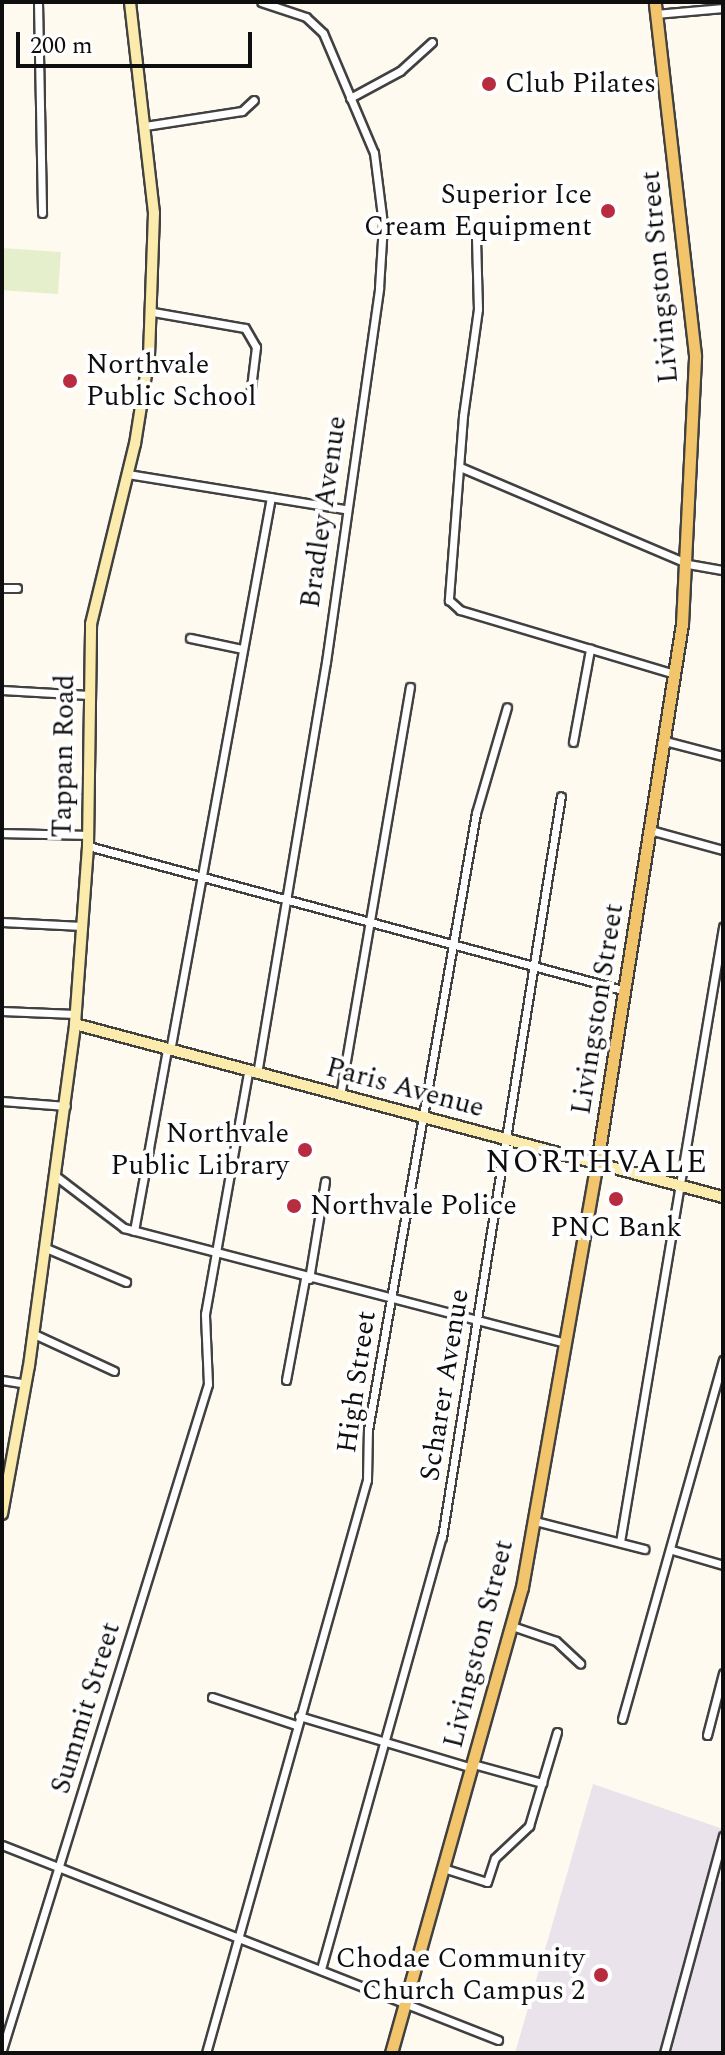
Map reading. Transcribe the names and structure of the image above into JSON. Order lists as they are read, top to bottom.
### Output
{
  "streets": {
    "main road": ["Livingston Street"],
    "street": [
      "Bradley Avenue",
      "Tappan Road",
      "Paris Avenue",
      "High Street",
      "Scharer Avenue",
      "Summit Street"
    ]
  },
  "crossings": [
    ["Livingston Street", "Paris Avenue"],
    ["Bradley Avenue", "Paris Avenue"],
    ["Bradley Avenue", "Summit Street"],
    ["Tappan Road", "Paris Avenue"],
    ["Paris Avenue", "High Street"],
    ["Paris Avenue", "Scharer Avenue"]
  ],
  "districts": ["NORTHVALE"],
  "places": [
    "Club Pilates",
    "Superior Ice Cream Equipment",
    "Northvale Public School",
    "Northvale Public Library",
    "PNC Bank",
    "Northvale Police",
    "Chodae Community Church Campus 2"
  ],
  "scale_bar": "200 m"
}
